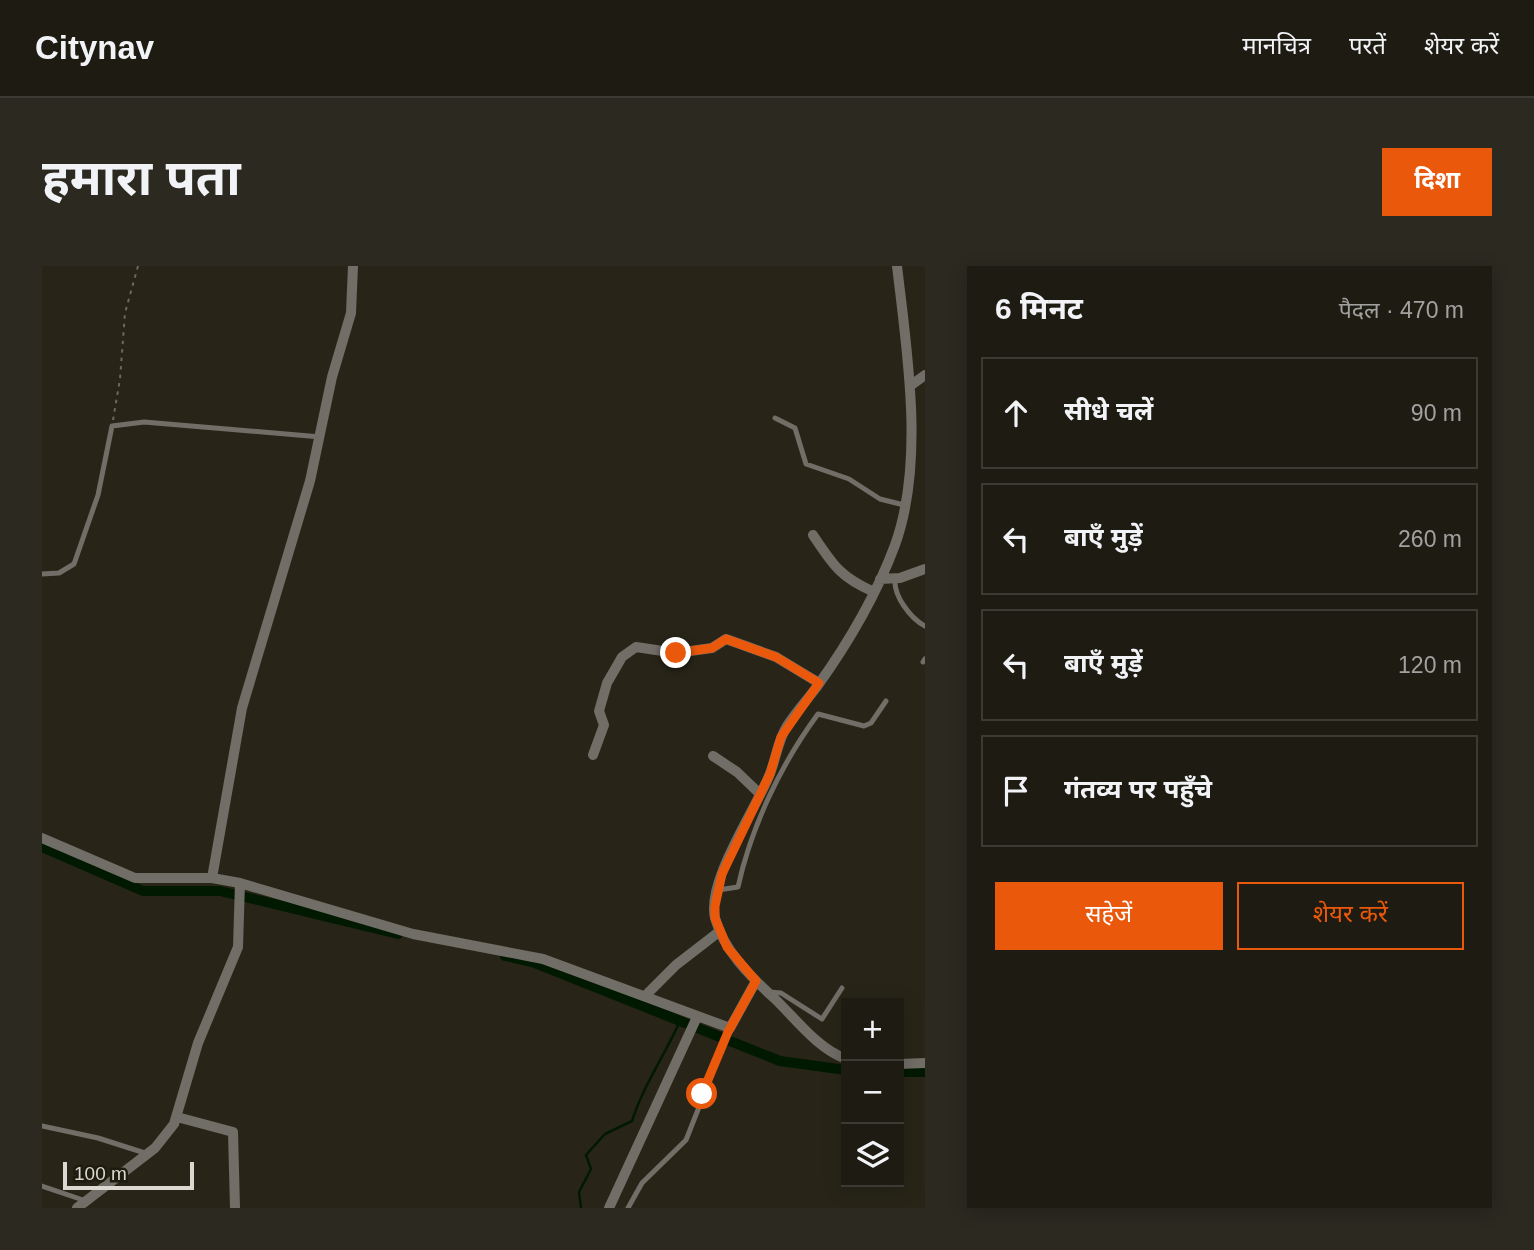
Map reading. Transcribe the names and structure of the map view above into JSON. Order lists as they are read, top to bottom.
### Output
{
  "scale_bar": "100 m",
  "page": {
    "header": "Citynav",
    "nav": ["मानचित्र", "परतें", "शेयर करें"],
    "buttons": [
      "दिशा",
      ["सहेजें", "शेयर करें"]
    ],
    "title": "हमारा पता",
    "heading": ["6 मिनट", "पैदल · 470 m"],
    "list": [
      ["सीधे चलें", "90 m"],
      ["बाएँ मुड़ें", "260 m"],
      ["बाएँ मुड़ें", "120 m"],
      "गंतव्य पर पहुँचे"
    ],
    "map_buttons": ["+", "−"],
    "scale": "100 m"
  }
}
